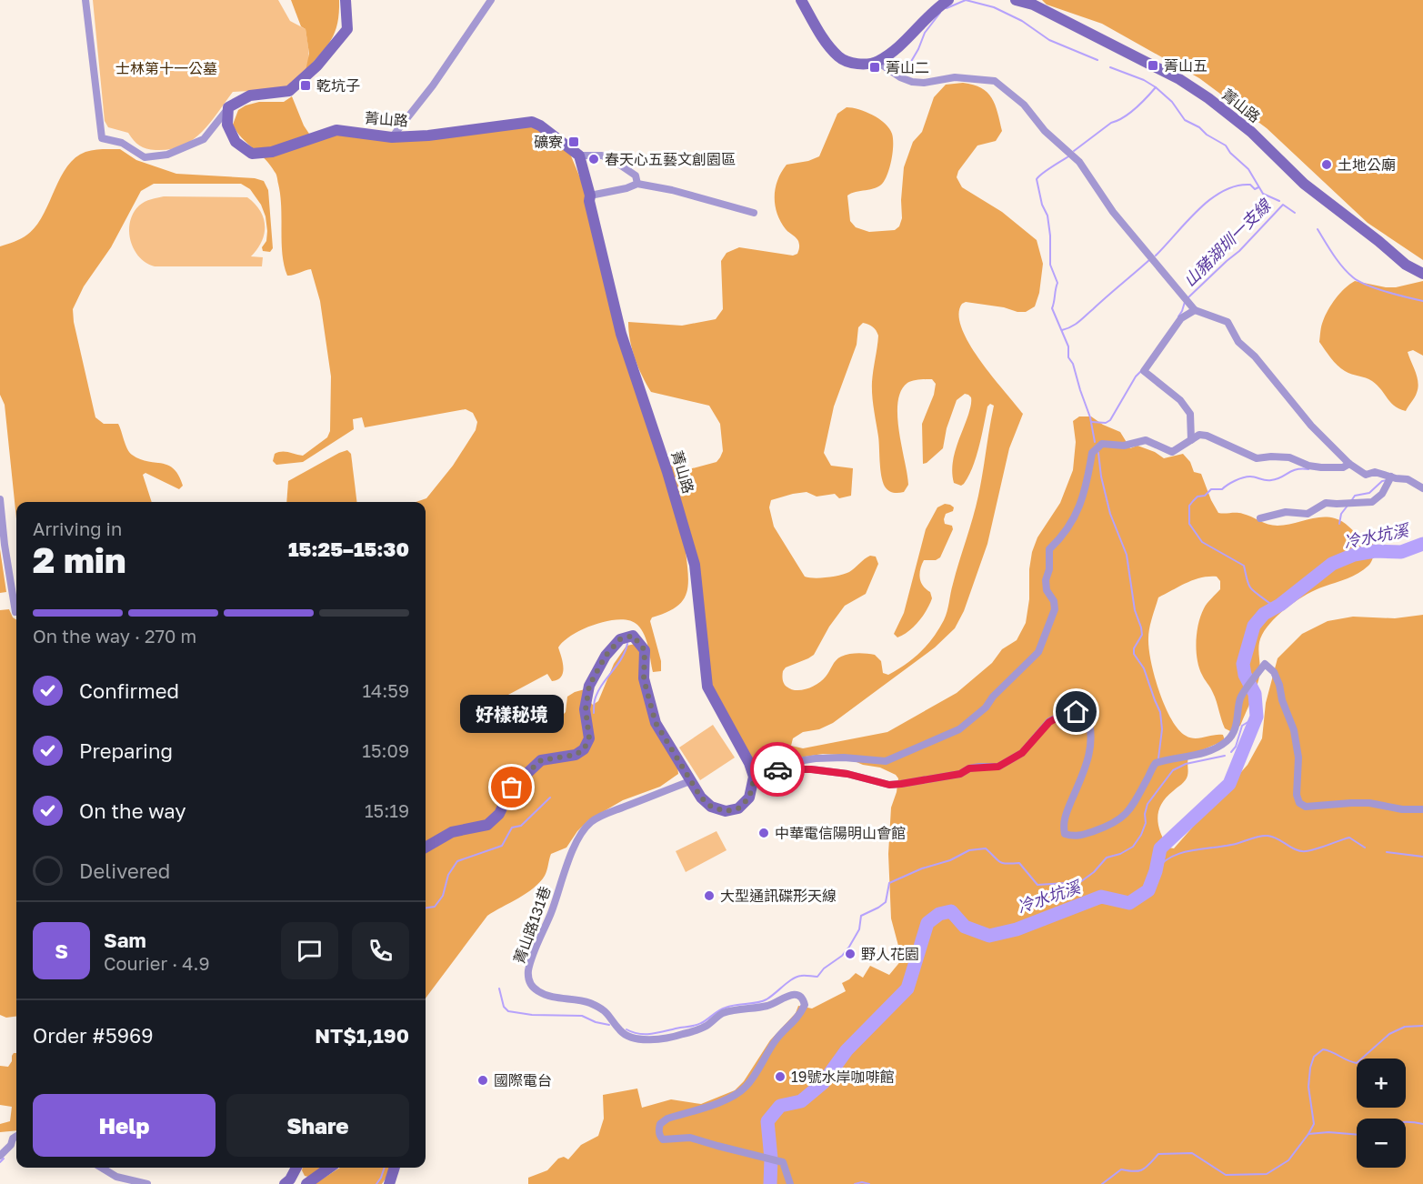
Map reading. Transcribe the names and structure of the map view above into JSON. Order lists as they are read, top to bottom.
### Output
{
  "streets": {
    "street": ["菁山路", "菁山路131巷"]
  },
  "water": ["山豬湖圳一支線", "冷水坑溪"],
  "parks": ["士林第十一公墓"],
  "places": {
    "transit": [
      "菁山五",
      "菁山二",
      "乾坑子",
      "礦寮"
    ],
    "other": [
      "春天心五藝文創園區",
      "土地公廟",
      "好樣秘境",
      "中華電信陽明山會館",
      "大型通訊碟形天線",
      "野人花園",
      "19號水岸咖啡館",
      "國際電台"
    ]
  },
  "page": {
    "heading": ["2 min", "Arriving in", "15:25–15:30"],
    "panel": [
      "Sam",
      "Courier · 4.9",
      "Order #5969",
      "NT$1,190"
    ],
    "bar": "On the way · 270 m",
    "list": [
      ["Confirmed", "14:59"],
      ["Preparing", "15:09"],
      ["On the way", "15:19"],
      "Delivered"
    ],
    "bubble": "好樣秘境",
    "round": "S",
    "map_buttons": ["+", "−"],
    "buttons": ["Help", "Share"]
  }
}
